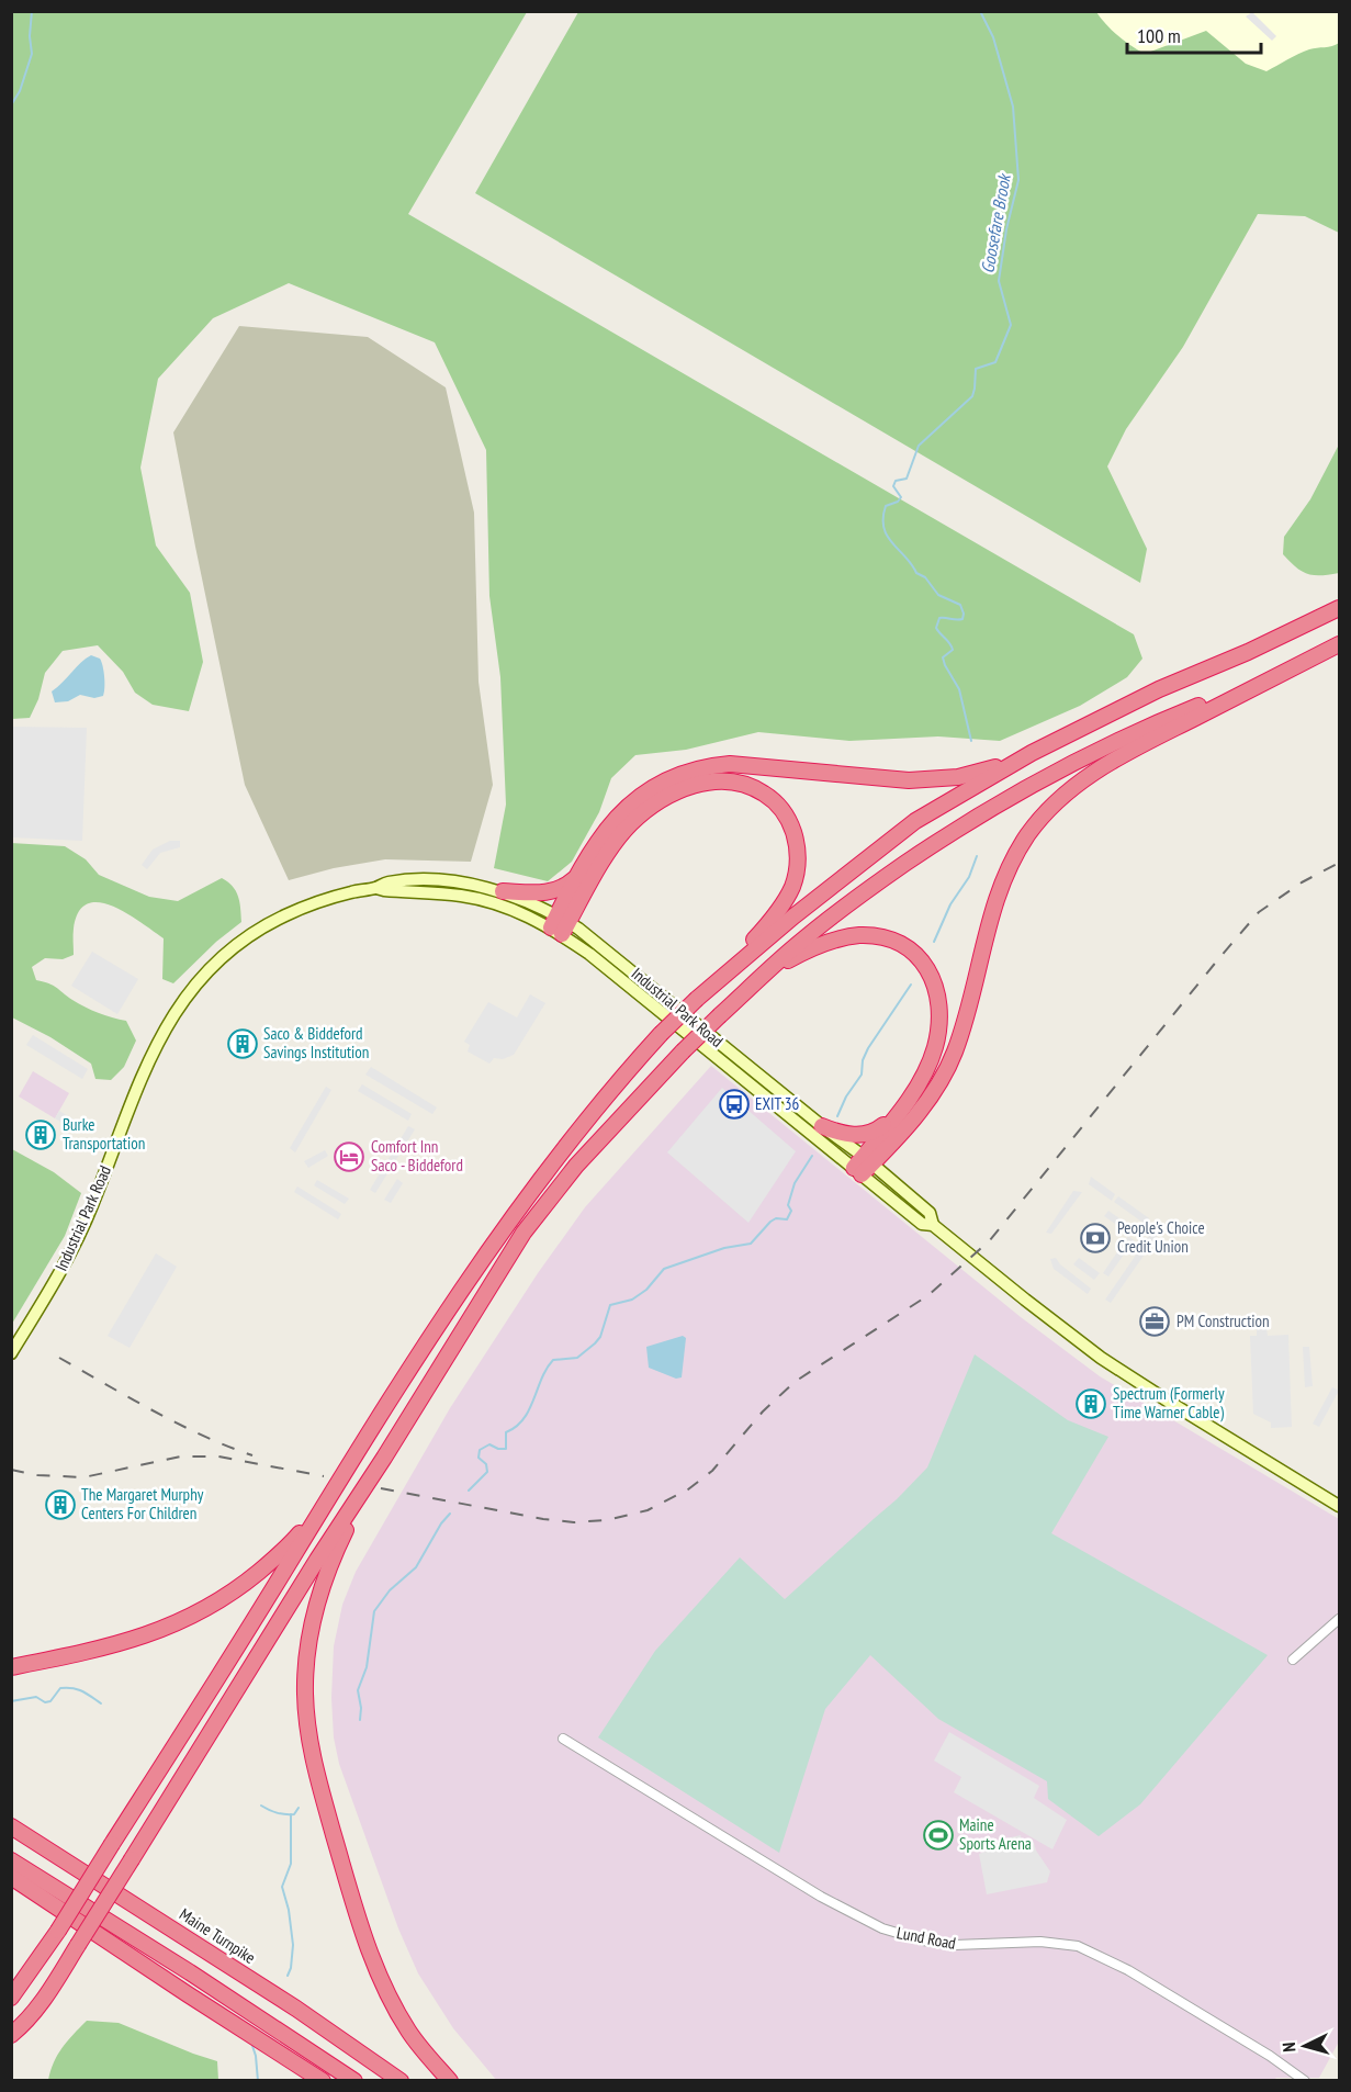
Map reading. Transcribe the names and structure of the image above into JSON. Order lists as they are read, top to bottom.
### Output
{
  "streets": {
    "highway": ["Maine Turnpike"],
    "main road": ["Industrial Park Road"],
    "street": ["Lund Road"]
  },
  "water": ["Goosefare Brook"],
  "places": {
    "building": [
      "Saco & Biddeford Savings Institution",
      "Burke Transportation",
      "Spectrum (Formerly Time Warner Cable)",
      "The Margaret Murphy Centers For Children"
    ],
    "bus stop": ["EXIT 36"],
    "hotel": ["Comfort Inn Saco - Biddeford"],
    "bank": ["People's Choice Credit Union"],
    "office": ["PM Construction"],
    "sports": ["Maine Sports Arena"]
  },
  "scale_bar": "100 m",
  "north": "left"
}
